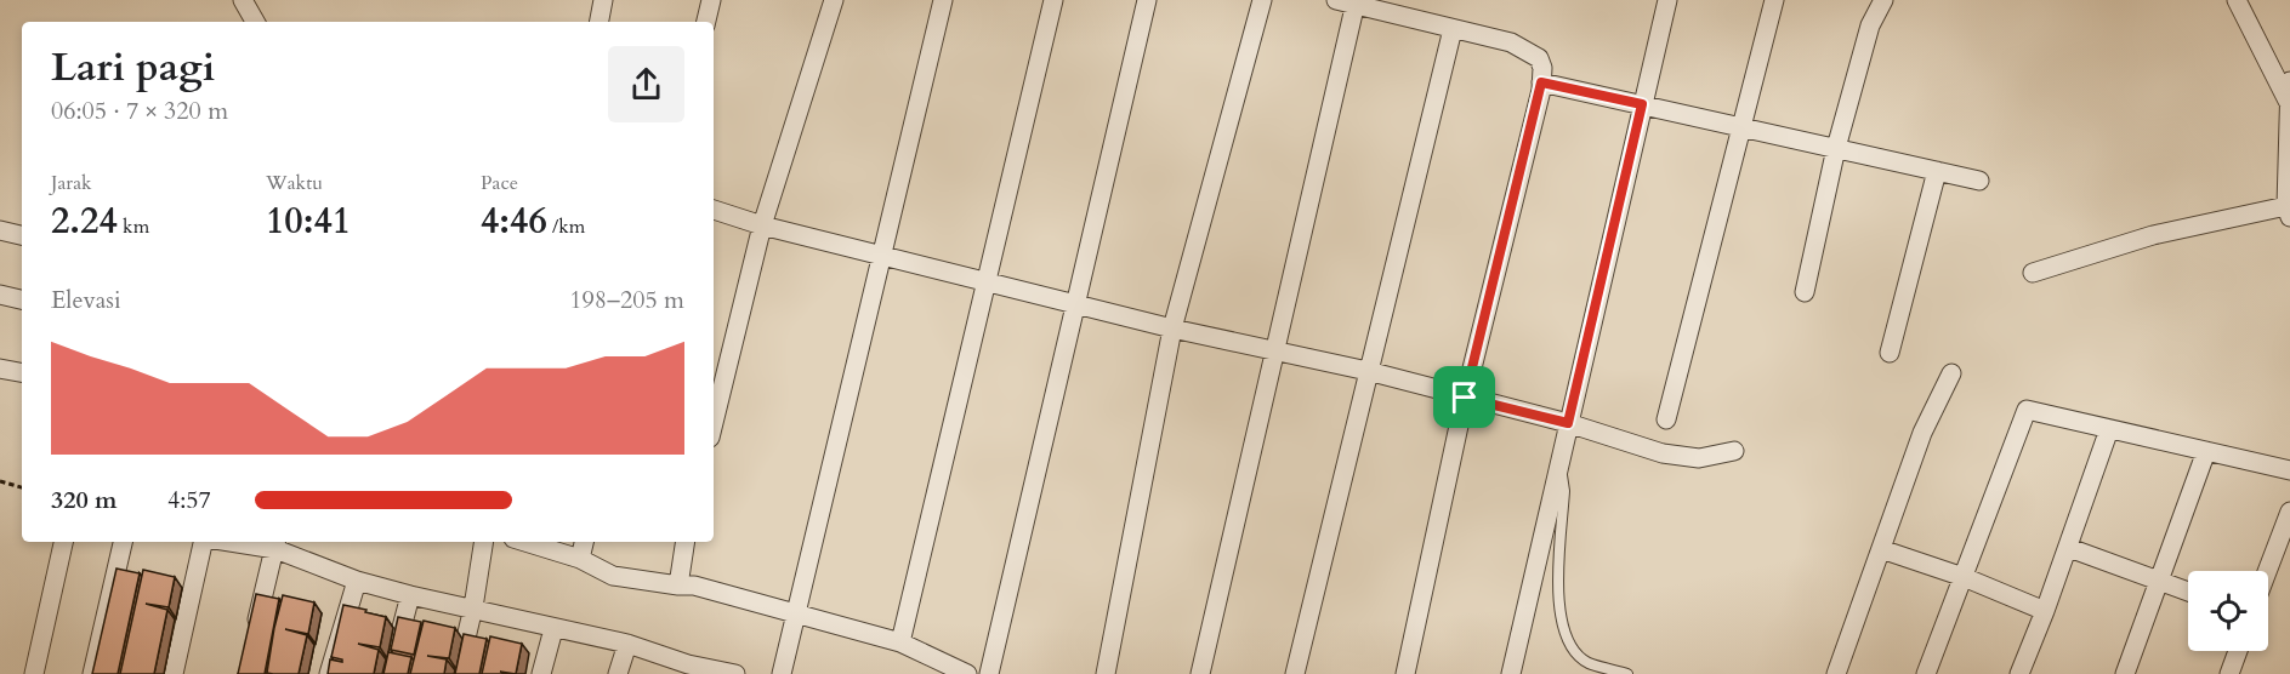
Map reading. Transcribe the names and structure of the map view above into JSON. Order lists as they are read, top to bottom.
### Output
{
  "page": {
    "heading": ["Lari pagi", "06:05 · 7 × 320 m"],
    "stats": [
      ["Jarak", "2.24 km"],
      ["Waktu", "10:41"],
      ["Pace", "4:46 /km"]
    ],
    "chart": ["Elevasi", "198–205 m"],
    "list": [
      {
        "name": "320 m",
        "note": "4:57"
      }
    ]
  }
}
